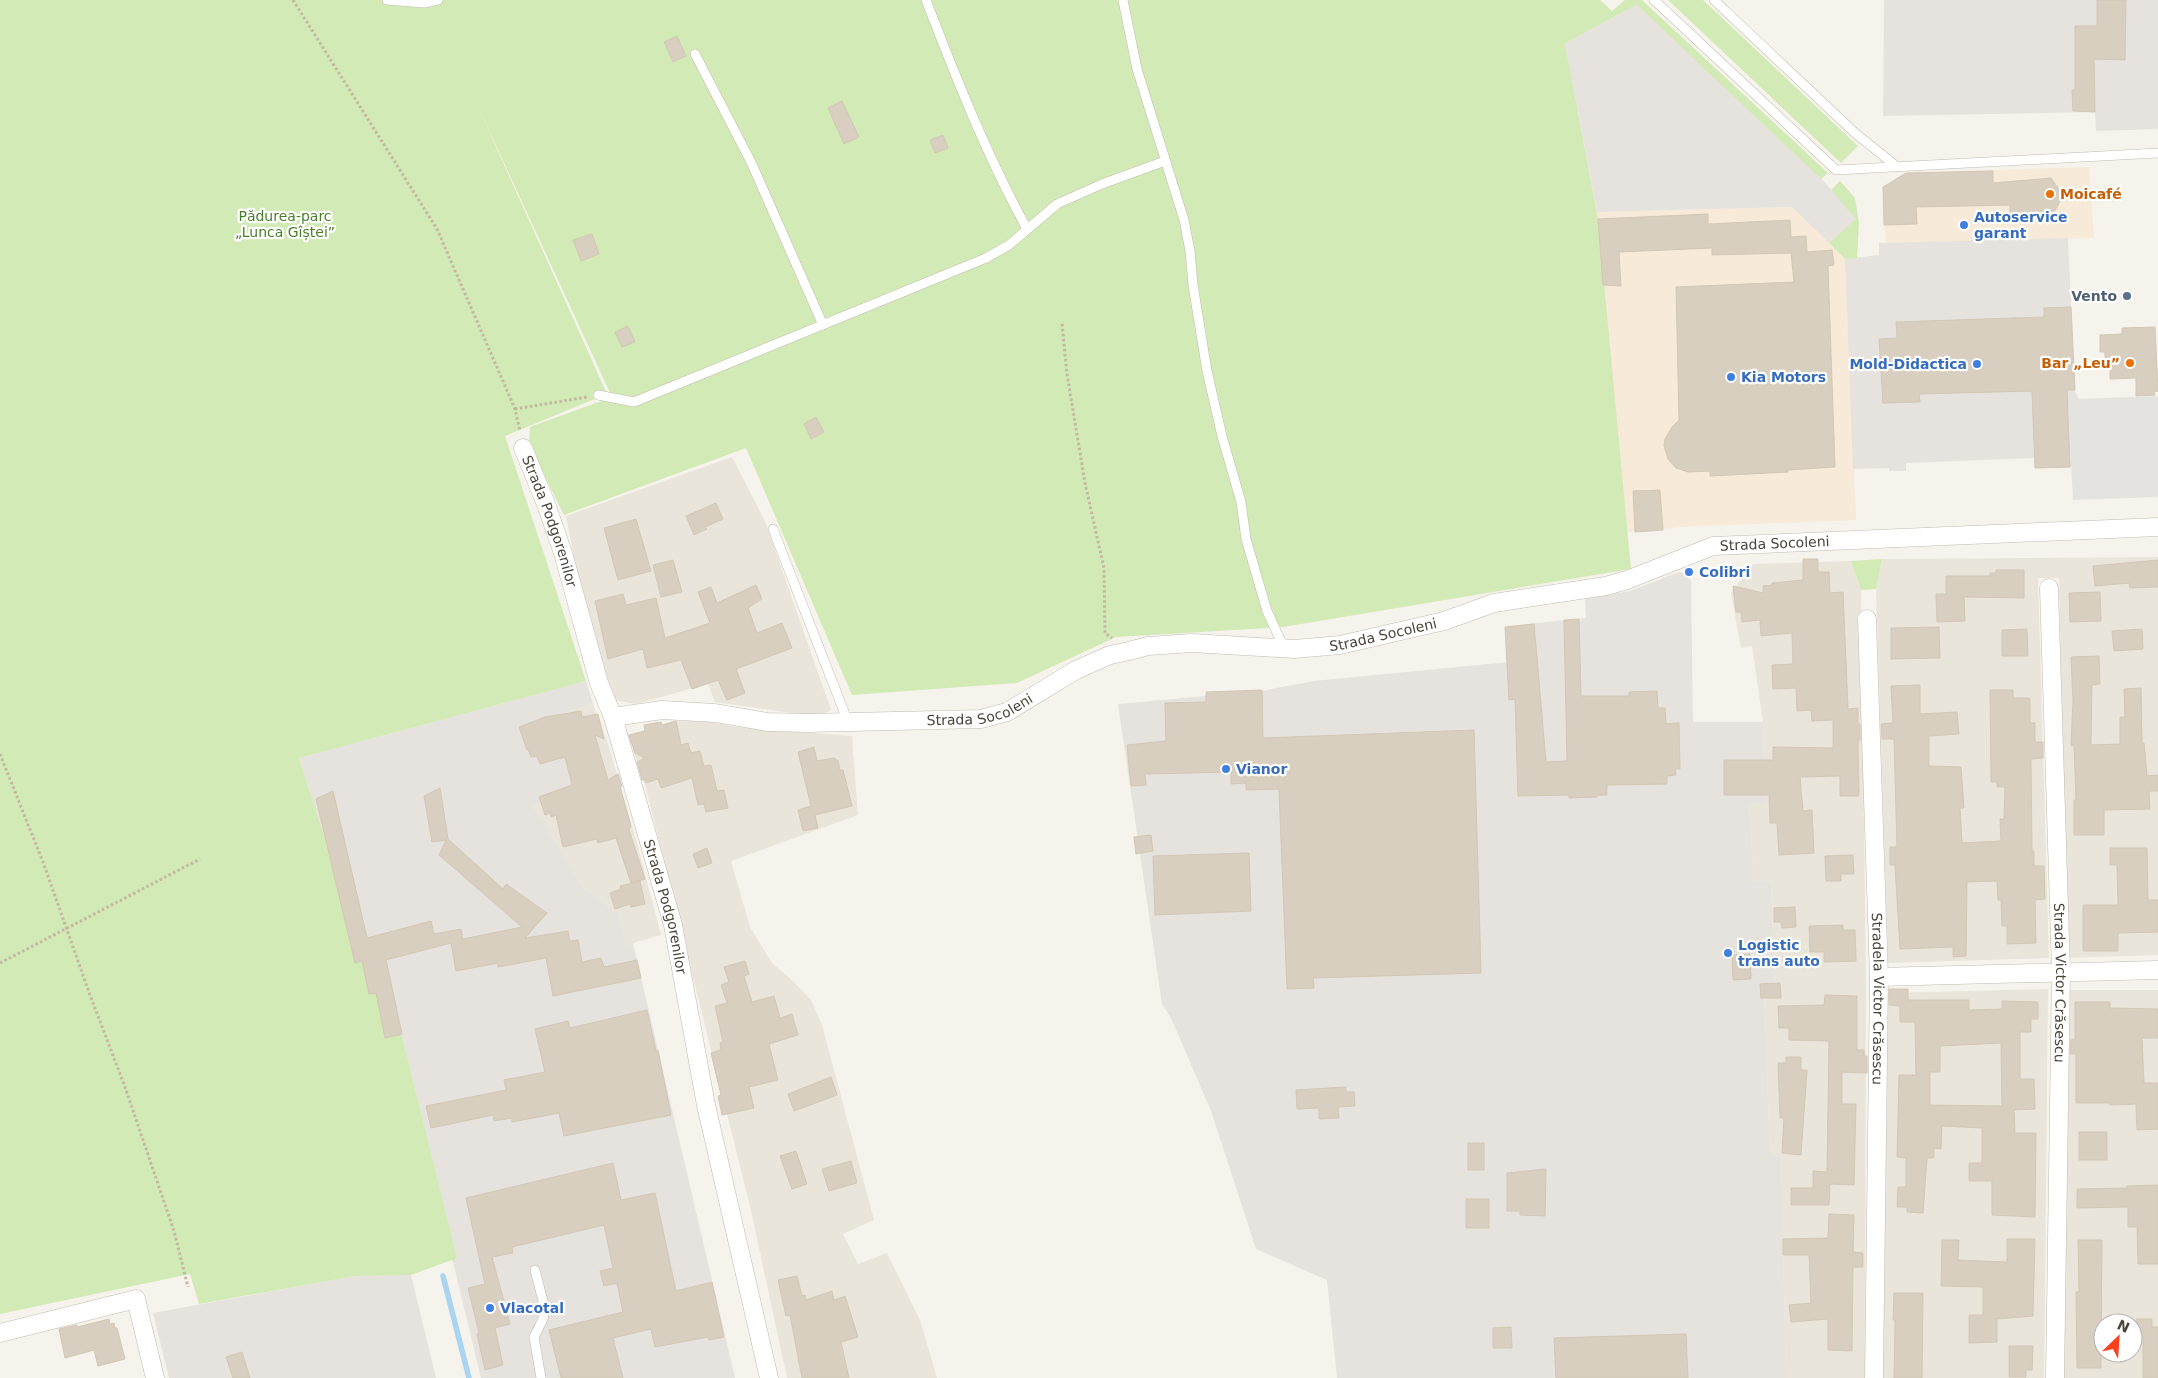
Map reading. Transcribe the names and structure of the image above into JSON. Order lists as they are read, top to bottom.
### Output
{
  "streets": {
    "street": [
      "Strada Podgorenilor",
      "Strada Socoleni",
      "Strada Victor Crăsescu",
      "Stradela Victor Crăsescu"
    ]
  },
  "crossings": [
    ["Strada Podgorenilor", "Strada Socoleni"]
  ],
  "parks": ["Pădurea-parc „Lunca Gîștei”"],
  "places": [
    "Moicafé",
    "Autoservice garant",
    "Vento",
    "Bar „Leu”",
    "Mold-Didactica",
    "Kia Motors",
    "Colibri",
    "Vianor",
    "Logistic trans auto",
    "Vlacotal"
  ],
  "north": "top right"
}
